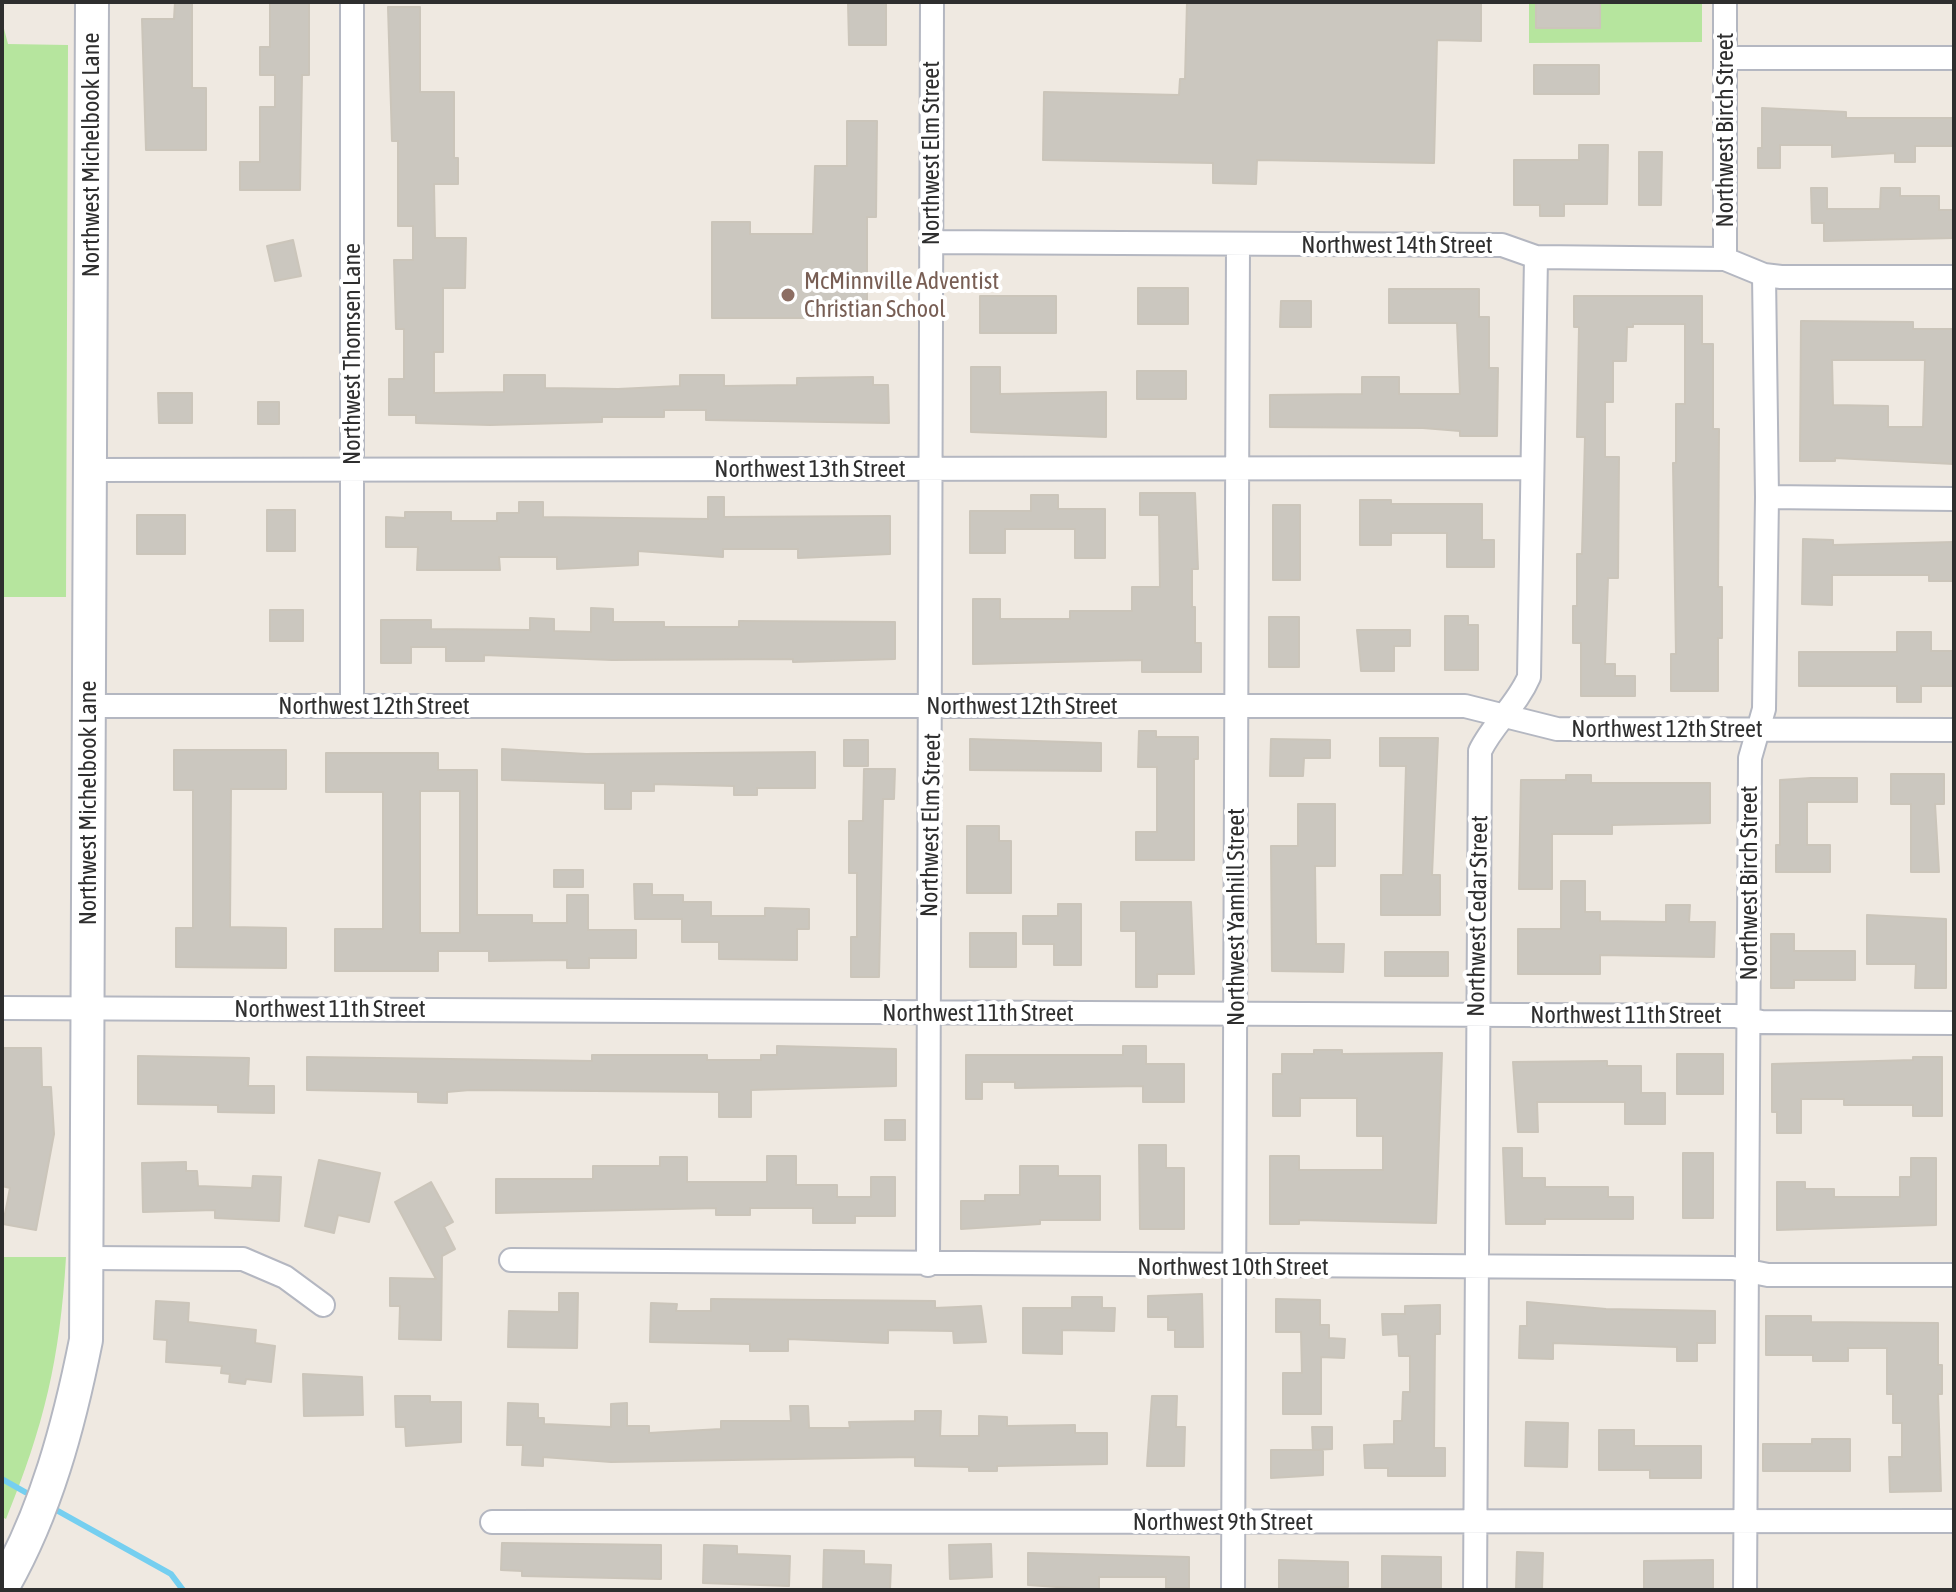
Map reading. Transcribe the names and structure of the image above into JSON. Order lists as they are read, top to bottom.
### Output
{
  "streets": {
    "street": [
      "Northwest Birch Street",
      "Northwest Elm Street",
      "Northwest Michelbook Lane",
      "Northwest 14th Street",
      "Northwest Thomsen Lane",
      "Northwest 13th Street",
      "Northwest 12th Street",
      "Northwest Cedar Street",
      "Northwest Yamhill Street",
      "Northwest 11th Street",
      "Northwest 10th Street",
      "Northwest 9th Street"
    ]
  },
  "crossings": [
    ["Northwest Birch Street", "Northwest 14th Street"],
    ["Northwest Birch Street", "Northwest 12th Street"],
    ["Northwest Birch Street", "Northwest 11th Street"],
    ["Northwest Birch Street", "Northwest 10th Street"],
    ["Northwest Birch Street", "Northwest 9th Street"],
    ["Northwest Elm Street", "Northwest 14th Street"],
    ["Northwest Elm Street", "Northwest 13th Street"],
    ["Northwest Elm Street", "Northwest 12th Street"],
    ["Northwest Elm Street", "Northwest 11th Street"],
    ["Northwest Elm Street", "Northwest 10th Street"],
    ["Northwest Michelbook Lane", "Northwest 13th Street"],
    ["Northwest Michelbook Lane", "Northwest 12th Street"],
    ["Northwest Michelbook Lane", "Northwest 11th Street"],
    ["Northwest 14th Street", "Northwest Cedar Street"],
    ["Northwest 14th Street", "Northwest Yamhill Street"],
    ["Northwest Thomsen Lane", "Northwest 13th Street"],
    ["Northwest Thomsen Lane", "Northwest 12th Street"],
    ["Northwest 13th Street", "Northwest Cedar Street"],
    ["Northwest 13th Street", "Northwest Yamhill Street"],
    ["Northwest 12th Street", "Northwest Cedar Street"],
    ["Northwest 12th Street", "Northwest Yamhill Street"],
    ["Northwest Cedar Street", "Northwest 11th Street"],
    ["Northwest Cedar Street", "Northwest 10th Street"],
    ["Northwest Cedar Street", "Northwest 9th Street"],
    ["Northwest Yamhill Street", "Northwest 11th Street"],
    ["Northwest Yamhill Street", "Northwest 10th Street"],
    ["Northwest Yamhill Street", "Northwest 9th Street"]
  ],
  "places": ["McMinnville Adventist Christian School"]
}
